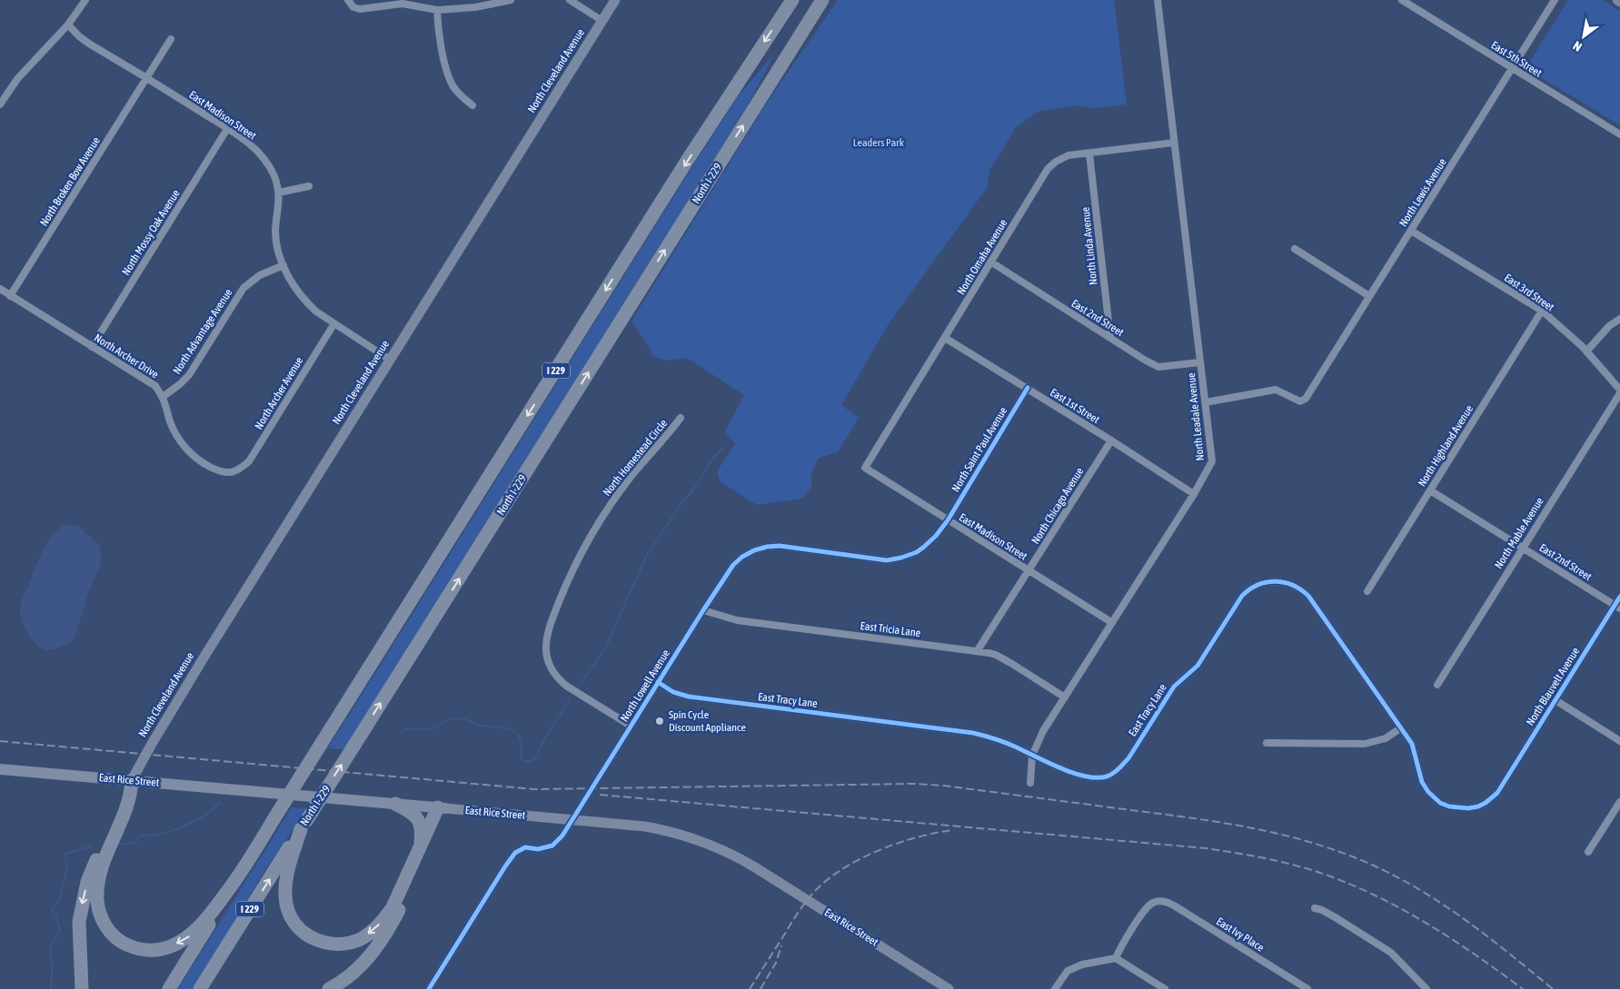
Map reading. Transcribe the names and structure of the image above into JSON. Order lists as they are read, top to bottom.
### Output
{
  "streets": {
    "highway": ["North I-229", "I 229"],
    "main road": ["East Rice Street"],
    "street": [
      "East 5th Street",
      "North Cleveland Avenue",
      "East Madison Street",
      "North Broken Bow Avenue",
      "North Lewis Avenue",
      "North Mossy Oak Avenue",
      "North Linda Avenue",
      "North Omaha Avenue",
      "East 3rd Street",
      "East 2nd Street",
      "North Advantage Avenue",
      "North Archer Drive",
      "North Archer Avenue",
      "East 1st Street",
      "North Leadale Avenue",
      "North Highland Avenue",
      "North Saint Paul Avenue",
      "North Homestead Circle",
      "North Chicago Avenue",
      "North Mable Avenue",
      "East Tricia Lane",
      "North Lowell Avenue",
      "North Blauvelt Avenue",
      "East Tracy Lane",
      "East Ivy Place"
    ]
  },
  "crossings": [
    ["East 5th Street", "North Lewis Avenue"],
    ["North Cleveland Avenue", "East Madison Street"],
    ["North Cleveland Avenue", "East Rice Street"],
    ["East Madison Street", "North Broken Bow Avenue"],
    ["East Madison Street", "North Mossy Oak Avenue"],
    ["East Madison Street", "North Omaha Avenue"],
    ["East Madison Street", "North Advantage Avenue"],
    ["East Madison Street", "North Archer Avenue"],
    ["East Madison Street", "North Leadale Avenue"],
    ["East Madison Street", "North Saint Paul Avenue"],
    ["East Madison Street", "North Chicago Avenue"],
    ["East Madison Street", "North Lowell Avenue"],
    ["North Broken Bow Avenue", "North Archer Drive"],
    ["North Lewis Avenue", "East 3rd Street"],
    ["North Lewis Avenue", "North Leadale Avenue"],
    ["North Mossy Oak Avenue", "North Archer Drive"],
    ["North Linda Avenue", "North Omaha Avenue"],
    ["North Linda Avenue", "East 2nd Street"],
    ["North Omaha Avenue", "East 2nd Street"],
    ["North Omaha Avenue", "East 1st Street"],
    ["North Omaha Avenue", "North Leadale Avenue"],
    ["East 3rd Street", "North Highland Avenue"],
    ["East 3rd Street", "North Mable Avenue"],
    ["East 2nd Street", "North Leadale Avenue"],
    ["East 2nd Street", "North Highland Avenue"],
    ["East 2nd Street", "North Mable Avenue"],
    ["East 2nd Street", "North Blauvelt Avenue"],
    ["North Advantage Avenue", "North Archer Drive"],
    ["North Archer Drive", "North Archer Avenue"],
    ["East 1st Street", "North Leadale Avenue"],
    ["East 1st Street", "North Saint Paul Avenue"],
    ["East 1st Street", "North Chicago Avenue"],
    ["North Leadale Avenue", "East Tricia Lane"],
    ["North Leadale Avenue", "East Tracy Lane"],
    ["North Saint Paul Avenue", "North Lowell Avenue"],
    ["North Homestead Circle", "North Lowell Avenue"],
    ["North Chicago Avenue", "East Tricia Lane"],
    ["East Tricia Lane", "North Lowell Avenue"],
    ["North Lowell Avenue", "East Tracy Lane"],
    ["North Lowell Avenue", "East Rice Street"],
    ["North Blauvelt Avenue", "East Tracy Lane"]
  ],
  "parks": ["Leaders Park"],
  "places": ["Spin Cycle Discount Appliance"],
  "north": "bottom left"
}
